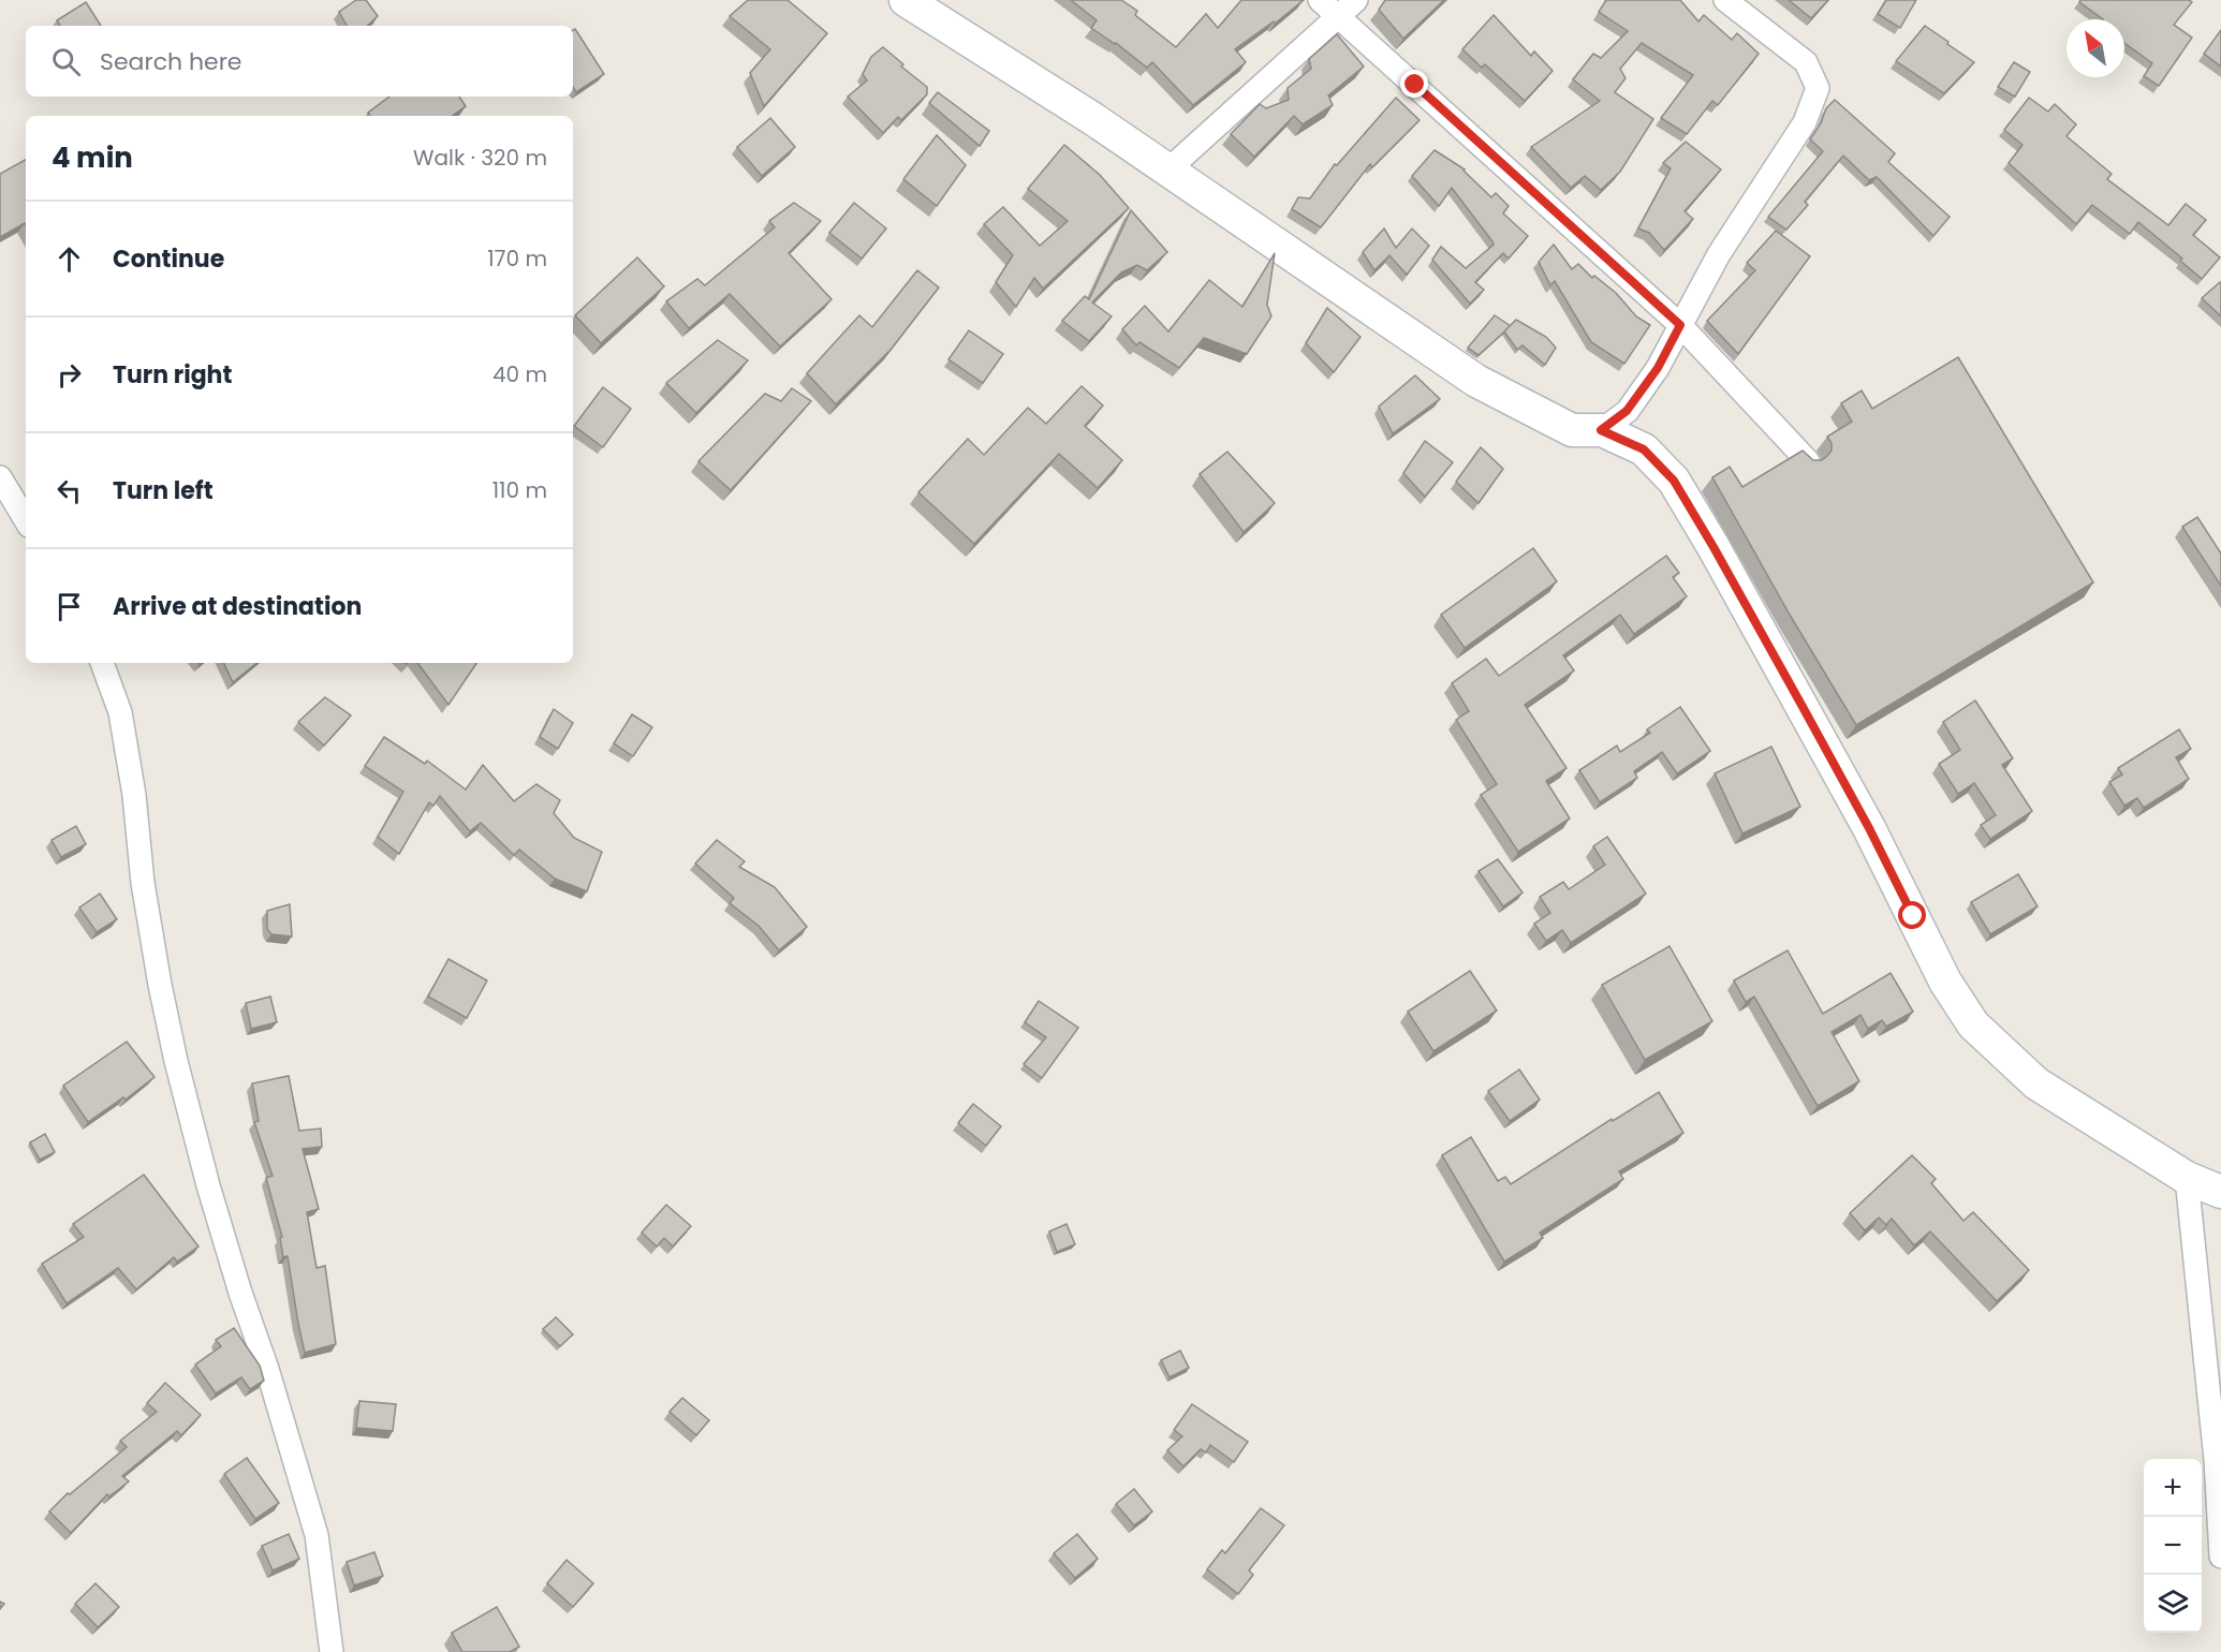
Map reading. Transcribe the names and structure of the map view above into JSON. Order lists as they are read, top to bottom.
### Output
{
  "north": "top left",
  "page": {
    "search": "Search here",
    "heading": ["4 min", "Walk · 320 m"],
    "list": [
      ["Continue", "170 m"],
      ["Turn right", "40 m"],
      ["Turn left", "110 m"],
      "Arrive at destination"
    ],
    "map_buttons": ["+", "−"]
  }
}
